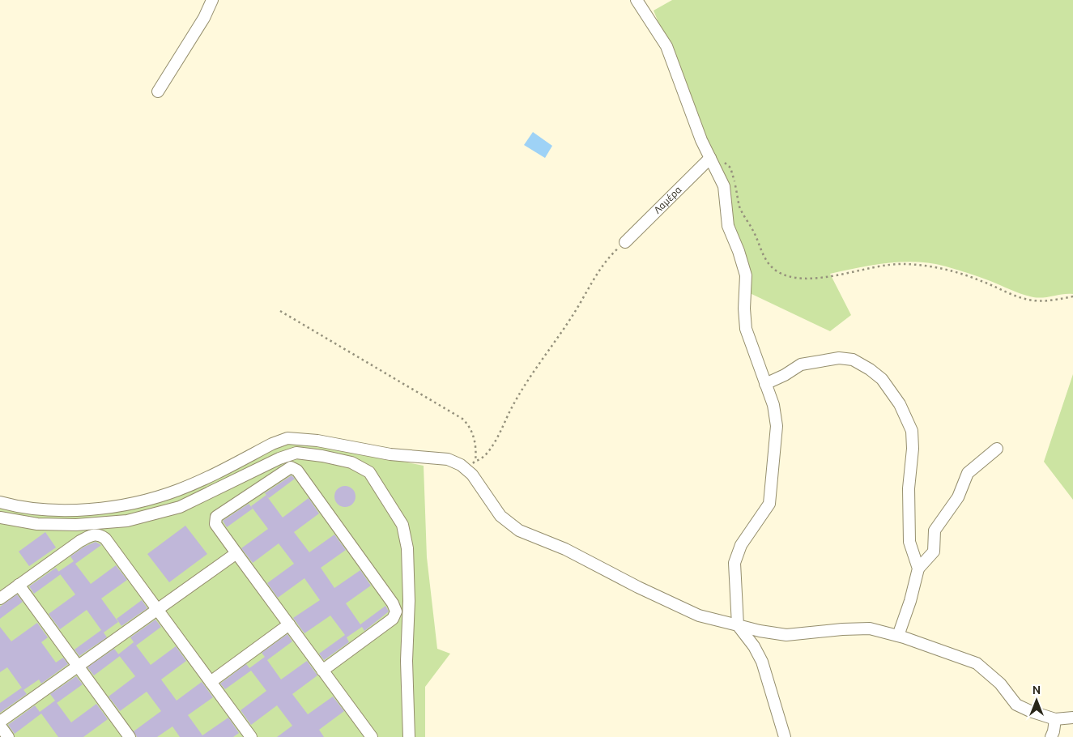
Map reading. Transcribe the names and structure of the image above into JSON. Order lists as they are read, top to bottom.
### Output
{
  "streets": {
    "street": ["Λαμέρα"]
  },
  "north": "top"
}
